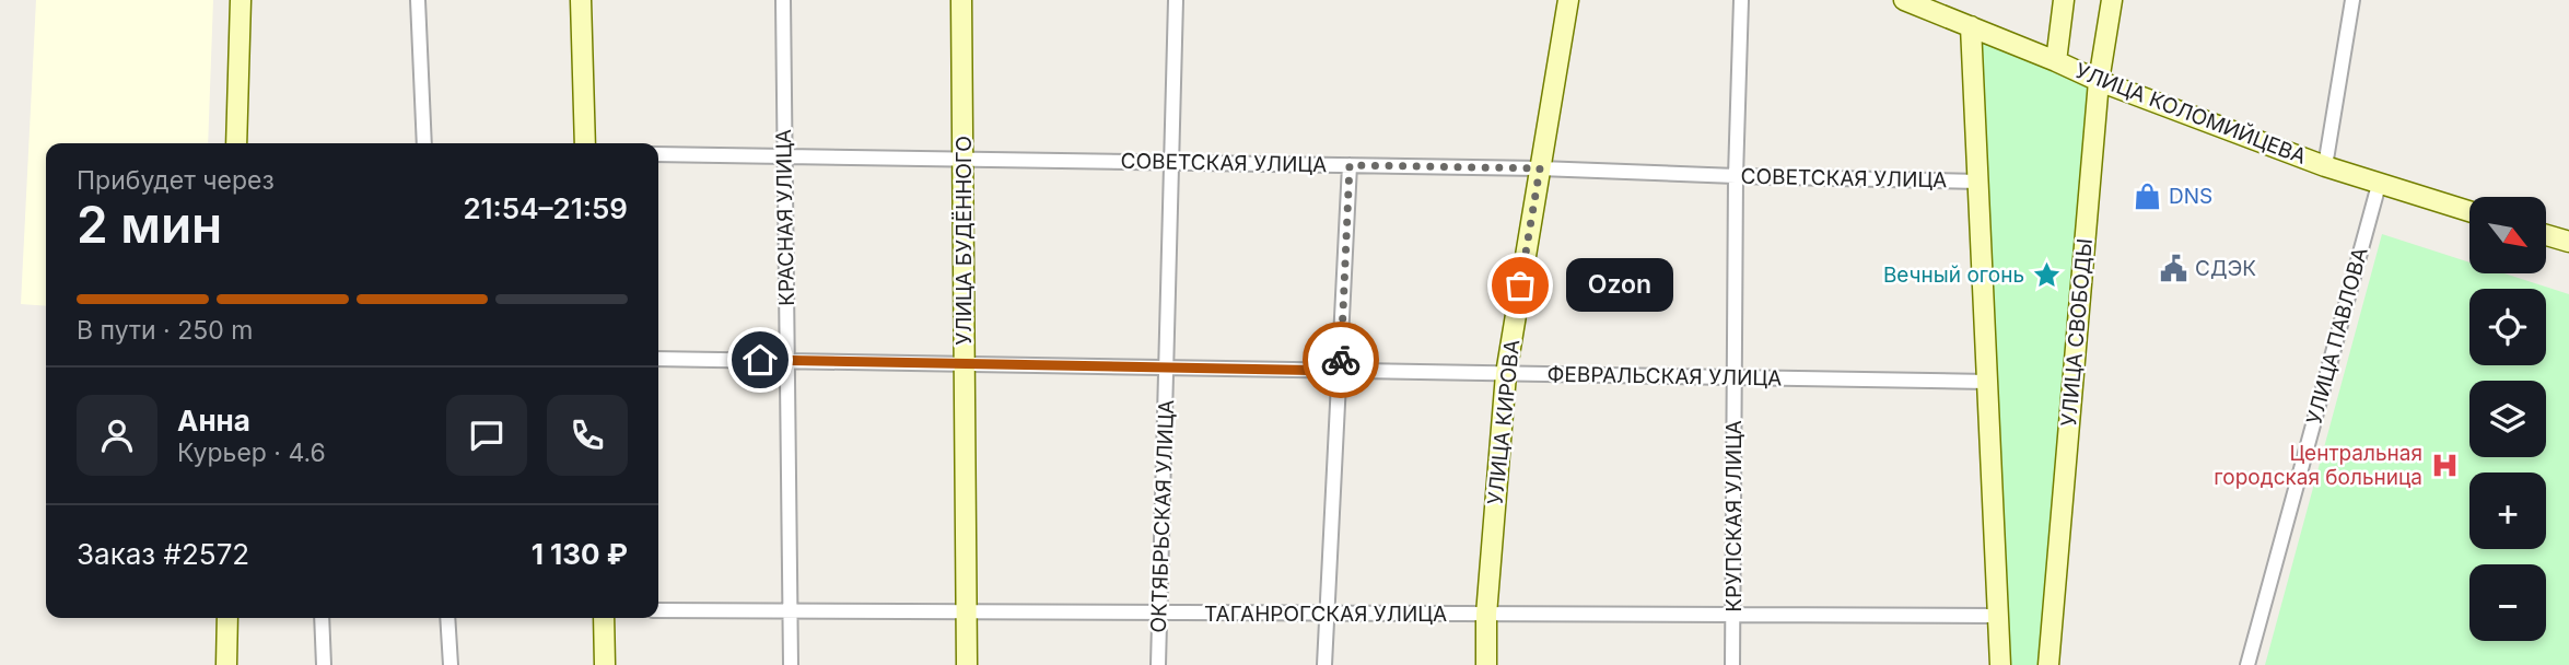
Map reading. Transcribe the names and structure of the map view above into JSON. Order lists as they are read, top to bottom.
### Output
{
  "streets": {
    "street": [
      "УЛИЦА КОЛОМИЙЦЕВА",
      "СОВЕТСКАЯ УЛИЦА",
      "КРАСНАЯ УЛИЦА",
      "УЛИЦА БУДЁННОГО",
      "УЛИЦА СВОБОДЫ",
      "УЛИЦА ПАВЛОВА",
      "ФЕВРАЛЬСКАЯ УЛИЦА",
      "УЛИЦА КИРОВА",
      "ОКТЯБРЬСКАЯ УЛИЦА",
      "КРУПСКАЯ УЛИЦА",
      "ТАГАНРОГСКАЯ УЛИЦА"
    ]
  },
  "crossings": [
    ["УЛИЦА КОЛОМИЙЦЕВА", "УЛИЦА СВОБОДЫ"],
    ["УЛИЦА КОЛОМИЙЦЕВА", "УЛИЦА ПАВЛОВА"],
    ["СОВЕТСКАЯ УЛИЦА", "КРАСНАЯ УЛИЦА"],
    ["СОВЕТСКАЯ УЛИЦА", "УЛИЦА БУДЁННОГО"],
    ["СОВЕТСКАЯ УЛИЦА", "УЛИЦА КИРОВА"],
    ["СОВЕТСКАЯ УЛИЦА", "ОКТЯБРЬСКАЯ УЛИЦА"],
    ["СОВЕТСКАЯ УЛИЦА", "КРУПСКАЯ УЛИЦА"],
    ["КРАСНАЯ УЛИЦА", "ФЕВРАЛЬСКАЯ УЛИЦА"],
    ["КРАСНАЯ УЛИЦА", "ТАГАНРОГСКАЯ УЛИЦА"],
    ["УЛИЦА БУДЁННОГО", "ФЕВРАЛЬСКАЯ УЛИЦА"],
    ["УЛИЦА БУДЁННОГО", "ТАГАНРОГСКАЯ УЛИЦА"],
    ["ФЕВРАЛЬСКАЯ УЛИЦА", "УЛИЦА КИРОВА"],
    ["ФЕВРАЛЬСКАЯ УЛИЦА", "ОКТЯБРЬСКАЯ УЛИЦА"],
    ["ФЕВРАЛЬСКАЯ УЛИЦА", "КРУПСКАЯ УЛИЦА"],
    ["УЛИЦА КИРОВА", "ТАГАНРОГСКАЯ УЛИЦА"],
    ["ОКТЯБРЬСКАЯ УЛИЦА", "ТАГАНРОГСКАЯ УЛИЦА"],
    ["КРУПСКАЯ УЛИЦА", "ТАГАНРОГСКАЯ УЛИЦА"]
  ],
  "places": {
    "shop": ["DNS"],
    "public building": ["СДЭК"],
    "place": ["Вечный огонь"],
    "other": ["Ozon"],
    "hospital": ["Центральная городская больница"]
  },
  "north": "bottom right",
  "page": {
    "heading": ["2 мин", "Прибудет через", "21:54–21:59"],
    "panel": [
      "Анна",
      "Курьер · 4.6",
      "Заказ #2572",
      "1 130 ₽"
    ],
    "map_buttons": ["+", "−"],
    "bubble": "Ozon",
    "bar": "В пути · 250 m"
  }
}
